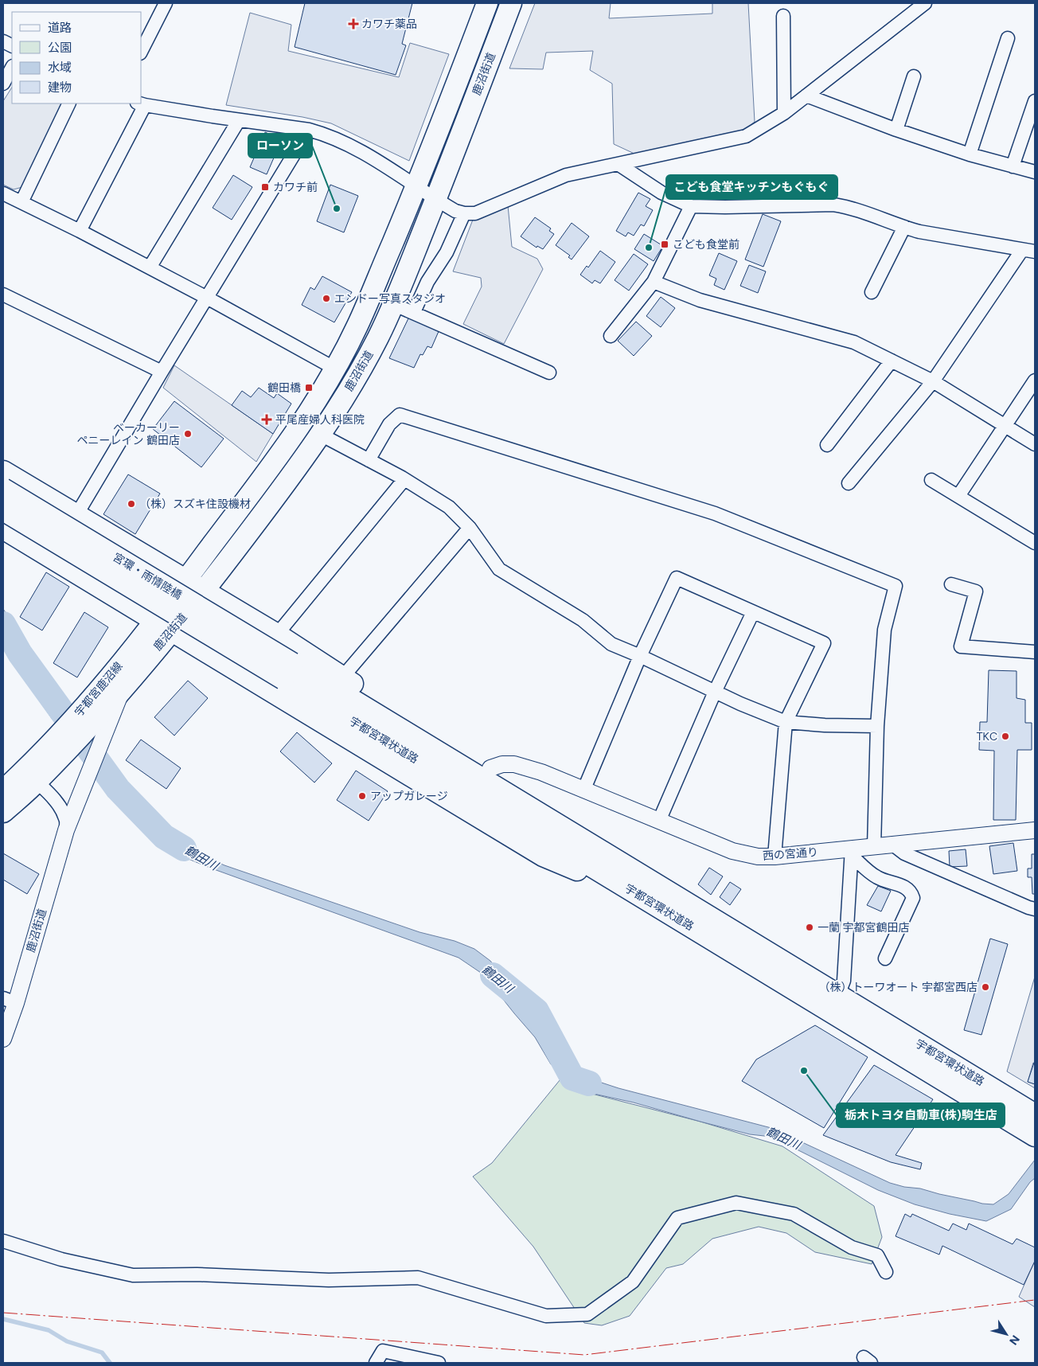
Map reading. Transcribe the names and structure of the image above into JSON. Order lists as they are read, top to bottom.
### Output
{
  "streets": {
    "main road": [
      "鹿沼街道",
      "宮環・雨情陸橋",
      "宇都宮鹿沼線",
      "宇都宮環状道路"
    ],
    "street": ["西の宮通り"]
  },
  "crossings": [
    ["鹿沼街道", "宇都宮鹿沼線"],
    ["宮環・雨情陸橋", "宇都宮環状道路"]
  ],
  "water": ["鶴田川"],
  "places": {
    "health": ["カワチ薬品", "平尾産婦人科医院"],
    "transit": ["カワチ前", "こども食堂前", "鶴田橋"],
    "other": [
      "ローソン",
      "こども食堂キッチンもぐもぐ",
      "エンドー写真スタジオ",
      "ベーカーリー ペニーレイン 鶴田店",
      "（株）スズキ住設機材",
      "TKC",
      "アップガレージ",
      "一蘭 宇都宮鶴田店",
      "（株）トーワオート 宇都宮西店",
      "栃木トヨタ自動車(株)駒生店"
    ]
  },
  "legend": [
    "道路",
    "公園",
    "水域",
    "建物"
  ],
  "north": "bottom right"
}
